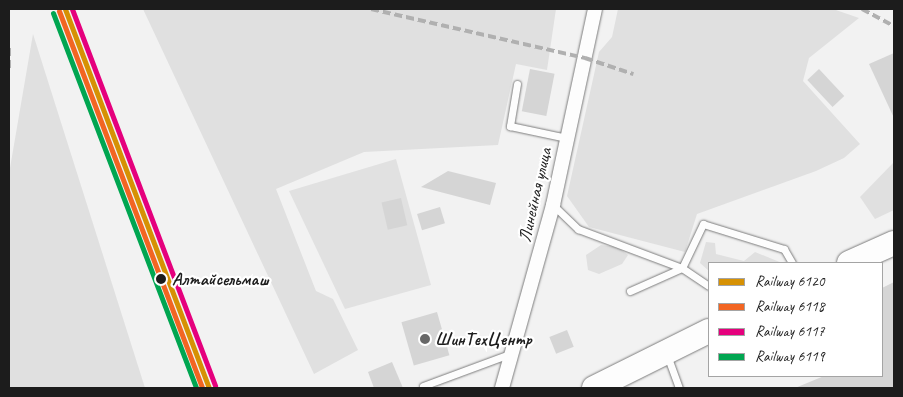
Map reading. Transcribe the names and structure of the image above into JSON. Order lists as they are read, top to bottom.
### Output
{
  "streets": {
    "street": ["Линейная улица"]
  },
  "places": ["Алтайсельмаш", "ШинТехЦентр"],
  "lines": [
    "rail line 6120",
    "rail line 6117",
    "rail line 6118",
    "rail line 6119"
  ],
  "legend": [
    "Railway 6120",
    "Railway 6118",
    "Railway 6117",
    "Railway 6119"
  ]
}
